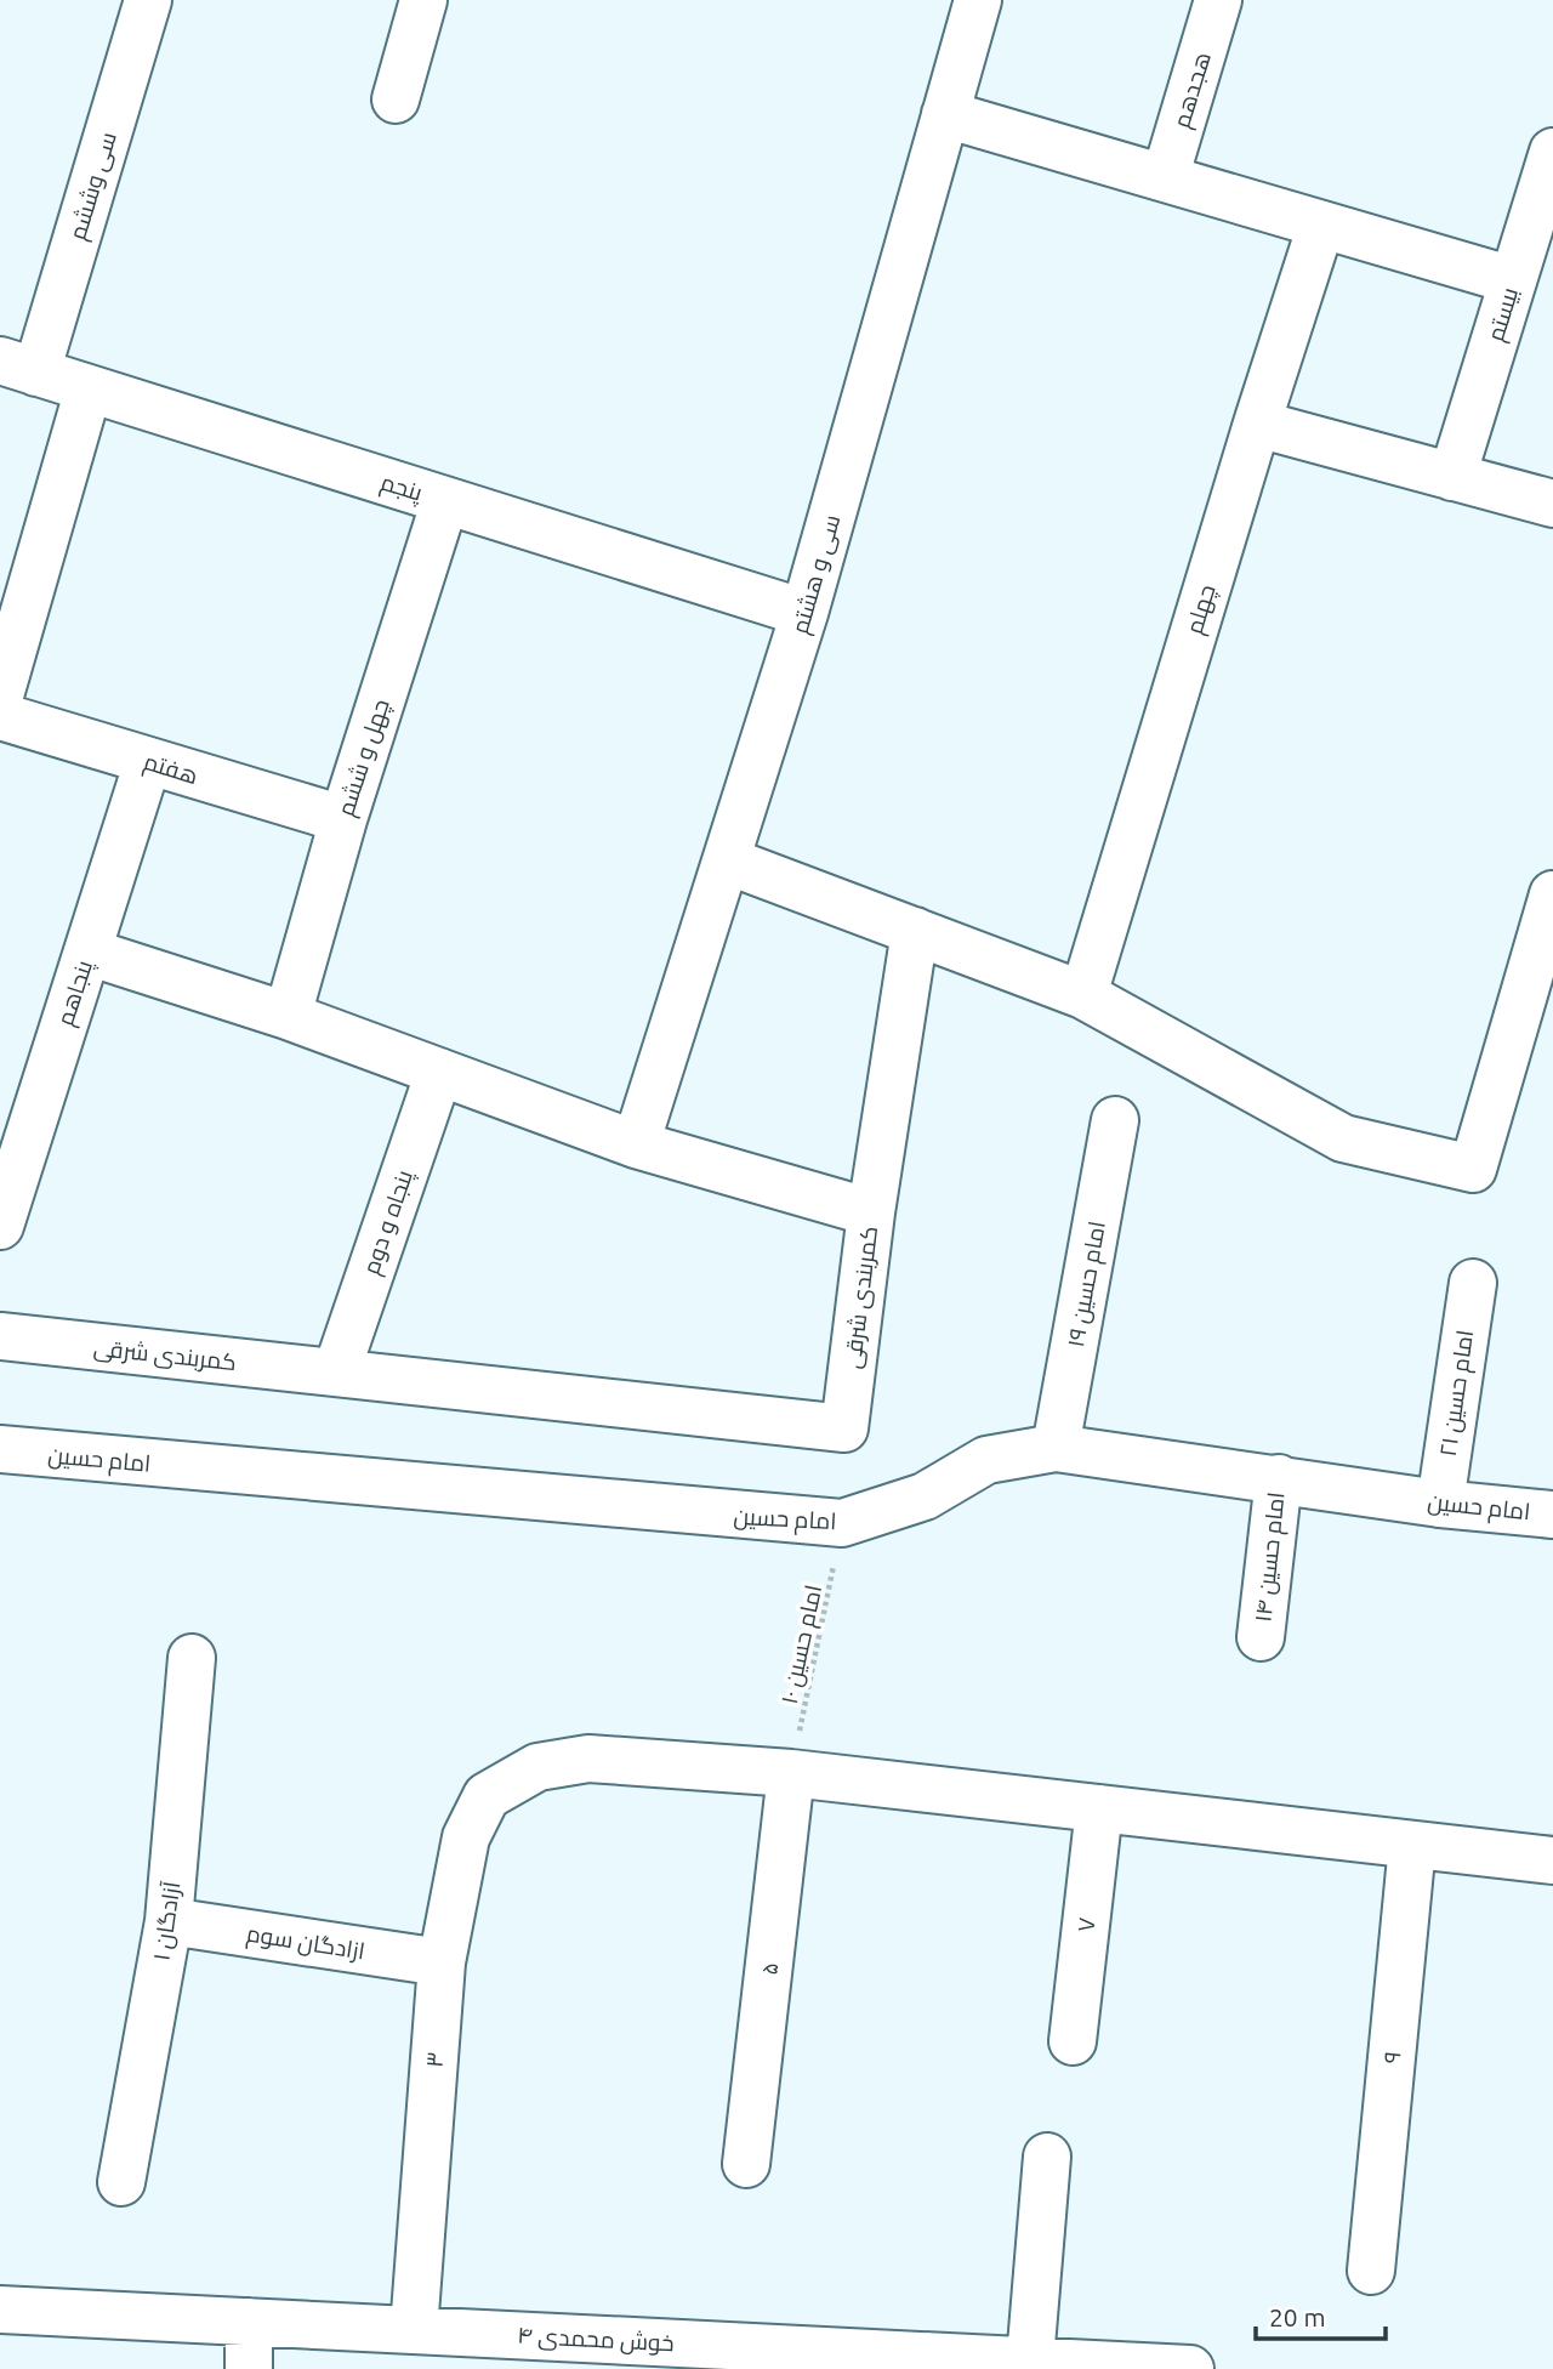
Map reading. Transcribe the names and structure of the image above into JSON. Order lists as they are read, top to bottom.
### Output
{
  "streets": {
    "street": [
      "هجدهم",
      "سی وششم",
      "بیستم",
      "پنجم",
      "سی و هشتم",
      "چهلم",
      "چهل و ششم",
      "هفتم",
      "پنجاهم",
      "پنجاه و دوم",
      "امام حسین ۱۹",
      "کمربندی شرقی",
      "امام حسین ۲۱",
      "امام حسین",
      "امام حسین ۱۴",
      "آزادگان ۱",
      "۷",
      "ازادگان سوم",
      "۵",
      "۹",
      "۳",
      "خوش محمدی ۴"
    ],
    "path": ["امام حسین ۱۰"]
  },
  "crossings": [
    ["سی وششم", "پنجم"],
    ["پنجم", "سی و هشتم"],
    ["پنجم", "چهل و ششم"],
    ["چهل و ششم", "هفتم"],
    ["هفتم", "پنجاهم"],
    ["پنجاه و دوم", "کمربندی شرقی"],
    ["امام حسین ۱۹", "امام حسین"],
    ["امام حسین ۲۱", "امام حسین"],
    ["امام حسین", "امام حسین ۱۴"],
    ["امام حسین", "امام حسین ۱۰"],
    ["امام حسین ۱۰", "۵"],
    ["امام حسین ۱۰", "۳"],
    ["آزادگان ۱", "ازادگان سوم"],
    ["ازادگان سوم", "۳"],
    ["۵", "۳"],
    ["۳", "خوش محمدی ۴"]
  ],
  "scale_bar": "20 m"
}
